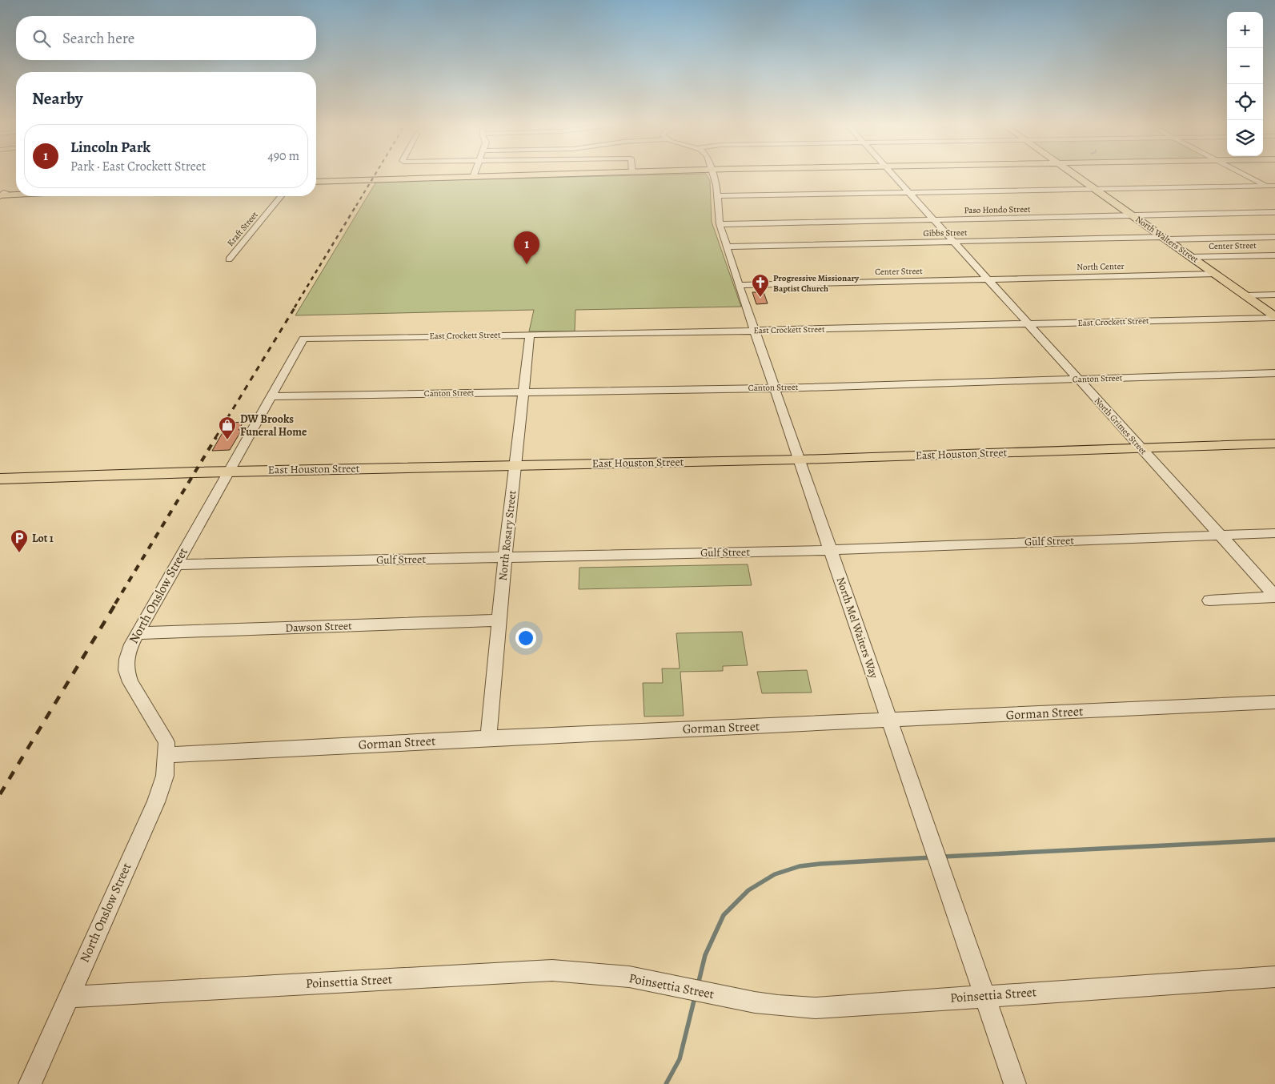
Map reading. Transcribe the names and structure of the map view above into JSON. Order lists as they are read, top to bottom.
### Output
{
  "streets": {
    "main road": ["North Walters Street", "East Houston Street"],
    "street": [
      "Paso Hondo Street",
      "Kraft Street",
      "Gibbs Street",
      "Center Street",
      "North Center",
      "East Crockett Street",
      "Canton Street",
      "North Grimes Street",
      "North Rosary Street",
      "Gulf Street",
      "North Onslow Street",
      "Dawson Street",
      "North Mel Waiters Way",
      "Gorman Street",
      "Poinsettia Street"
    ]
  },
  "crossings": [
    ["Paso Hondo Street", "North Walters Street"],
    ["Paso Hondo Street", "North Grimes Street"],
    ["Paso Hondo Street", "North Mel Waiters Way"],
    ["Gibbs Street", "North Walters Street"],
    ["Gibbs Street", "North Grimes Street"],
    ["Gibbs Street", "North Mel Waiters Way"],
    ["North Walters Street", "Center Street"],
    ["North Walters Street", "North Center"],
    ["North Walters Street", "East Crockett Street"],
    ["Center Street", "North Center"],
    ["Center Street", "North Grimes Street"],
    ["Center Street", "North Mel Waiters Way"],
    ["North Center", "North Grimes Street"],
    ["East Crockett Street", "North Grimes Street"],
    ["East Crockett Street", "North Rosary Street"],
    ["East Crockett Street", "North Onslow Street"],
    ["East Crockett Street", "North Mel Waiters Way"],
    ["Canton Street", "North Grimes Street"],
    ["Canton Street", "North Rosary Street"],
    ["Canton Street", "North Onslow Street"],
    ["Canton Street", "North Mel Waiters Way"],
    ["North Grimes Street", "East Houston Street"],
    ["North Grimes Street", "Gulf Street"],
    ["East Houston Street", "North Rosary Street"],
    ["East Houston Street", "North Onslow Street"],
    ["East Houston Street", "North Mel Waiters Way"],
    ["North Rosary Street", "Gulf Street"],
    ["North Rosary Street", "Dawson Street"],
    ["North Rosary Street", "Gorman Street"],
    ["Gulf Street", "North Onslow Street"],
    ["Gulf Street", "North Mel Waiters Way"],
    ["North Onslow Street", "Dawson Street"],
    ["North Onslow Street", "Gorman Street"],
    ["North Onslow Street", "Poinsettia Street"],
    ["North Mel Waiters Way", "Gorman Street"],
    ["North Mel Waiters Way", "Poinsettia Street"]
  ],
  "places": {
    "church": ["Progressive Missionary Baptist Church"],
    "shop": ["DW Brooks Funeral Home"],
    "parking": ["Lot 1"]
  },
  "page": {
    "map_buttons": ["+", "−"],
    "search": "Search here",
    "heading": "Nearby",
    "list": [
      {
        "mark": "1",
        "name": "Lincoln Park",
        "note": "Park · East Crockett Street",
        "value": "490 m"
      }
    ],
    "pins": "1"
  }
}
